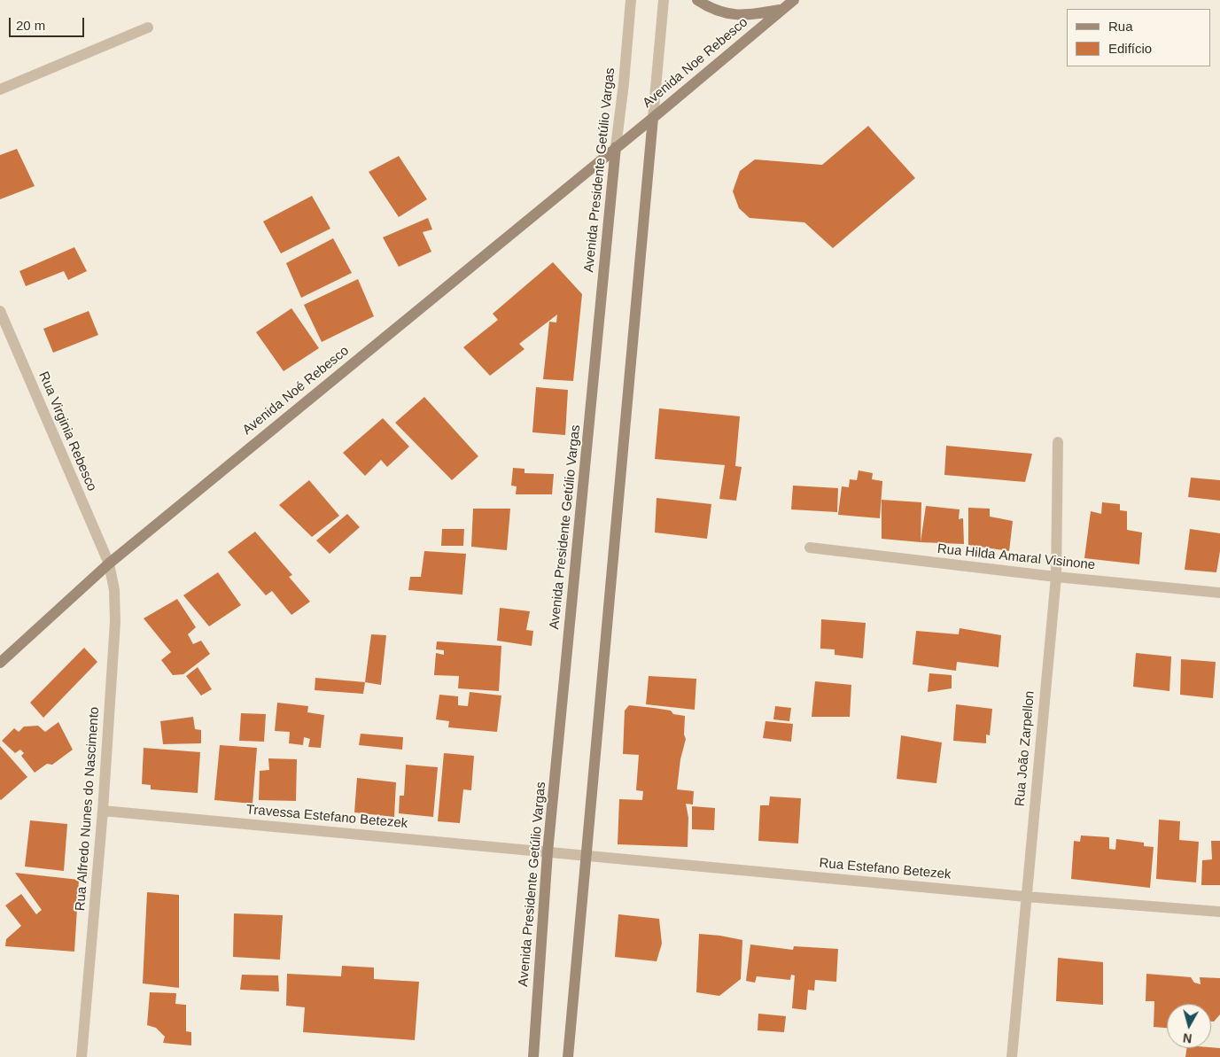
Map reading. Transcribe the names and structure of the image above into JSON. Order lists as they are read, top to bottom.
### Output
{
  "streets": {
    "main road": ["Avenida Noe Rebesco", "Avenida Presidente Getúlio Vargas", "Avenida Noé Rebesco"],
    "street": [
      "Rua Virginia Rebesco",
      "Rua Hilda Amaral Visinone",
      "Rua João Zarpellon",
      "Rua Alfredo Nunes do Nascimento",
      "Travessa Estefano Betezek",
      "Rua Estefano Betezek"
    ]
  },
  "crossings": [
    ["Avenida Noe Rebesco", "Avenida Presidente Getúlio Vargas"],
    ["Avenida Noe Rebesco", "Avenida Noé Rebesco"],
    ["Avenida Presidente Getúlio Vargas", "Avenida Noé Rebesco"],
    ["Avenida Presidente Getúlio Vargas", "Travessa Estefano Betezek"],
    ["Avenida Presidente Getúlio Vargas", "Rua Estefano Betezek"],
    ["Avenida Noé Rebesco", "Rua Virginia Rebesco"],
    ["Avenida Noé Rebesco", "Rua Alfredo Nunes do Nascimento"],
    ["Rua Virginia Rebesco", "Rua Alfredo Nunes do Nascimento"],
    ["Rua Hilda Amaral Visinone", "Rua João Zarpellon"],
    ["Rua João Zarpellon", "Rua Estefano Betezek"],
    ["Rua Alfredo Nunes do Nascimento", "Travessa Estefano Betezek"],
    ["Travessa Estefano Betezek", "Rua Estefano Betezek"]
  ],
  "legend": ["Rua", "Edifício"],
  "scale_bar": "20 m",
  "north": "bottom"
}
